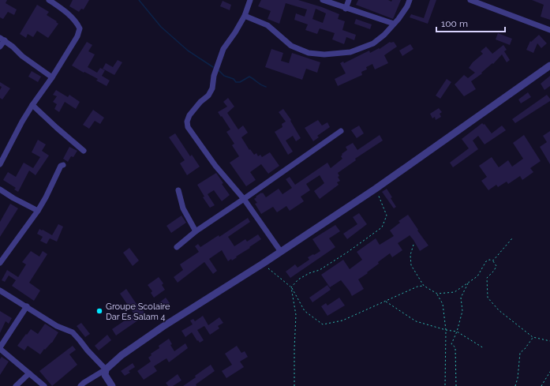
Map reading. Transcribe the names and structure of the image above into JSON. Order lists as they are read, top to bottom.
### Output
{
  "places": ["Groupe Scolaire Dar Es Salam 4"],
  "scale_bar": "100 m"
}
